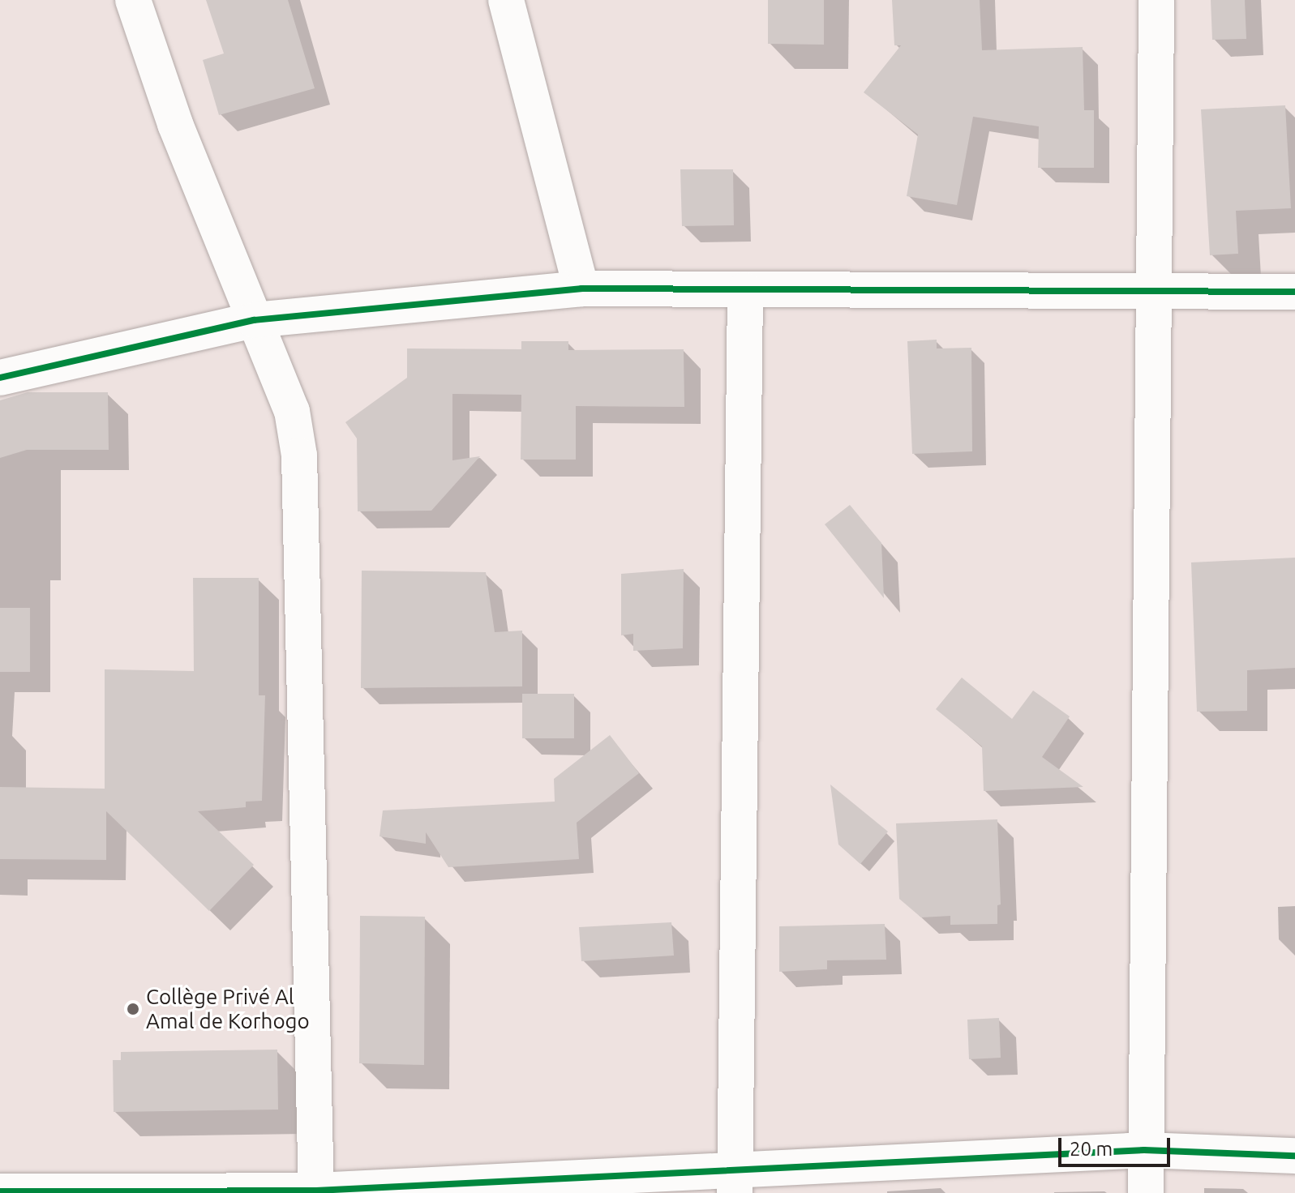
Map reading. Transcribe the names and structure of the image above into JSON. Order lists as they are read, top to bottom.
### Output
{
  "places": ["Collège Privé Al Amal de Korhogo"],
  "scale_bar": "20 m"
}
